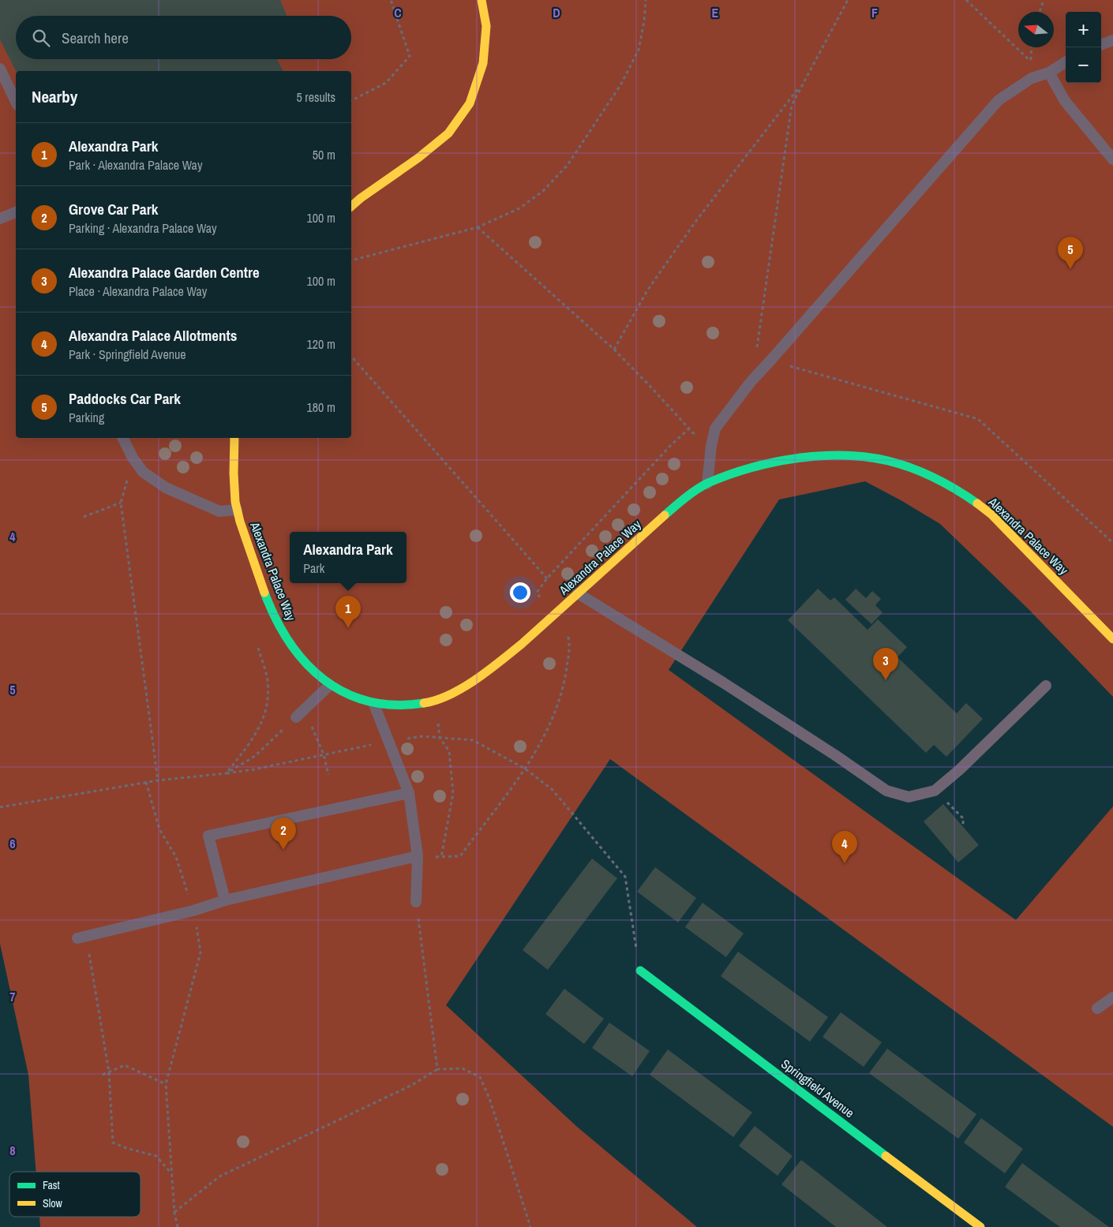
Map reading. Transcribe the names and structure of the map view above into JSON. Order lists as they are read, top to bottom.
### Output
{
  "streets": {
    "street": ["Alexandra Palace Way", "Springfield Avenue"]
  },
  "legend": ["Fast", "Slow"],
  "north": "left",
  "page": {
    "map_buttons": ["+", "−"],
    "search": "Search here",
    "heading": ["Nearby", "5 results"],
    "list": [
      {
        "mark": "1",
        "name": "Alexandra Park",
        "note": "Park · Alexandra Palace Way",
        "value": "50 m"
      },
      {
        "mark": "2",
        "name": "Grove Car Park",
        "note": "Parking · Alexandra Palace Way",
        "value": "100 m"
      },
      {
        "mark": "3",
        "name": "Alexandra Palace Garden Centre",
        "note": "Place · Alexandra Palace Way",
        "value": "100 m"
      },
      {
        "mark": "4",
        "name": "Alexandra Palace Allotments",
        "note": "Park · Springfield Avenue",
        "value": "120 m"
      },
      {
        "mark": "5",
        "name": "Paddocks Car Park",
        "note": "Parking",
        "value": "180 m"
      }
    ],
    "pins": [
      "5",
      "1",
      "3",
      "2",
      "4"
    ],
    "popup": ["Alexandra Park", "Park"]
  },
  "grid": {
    "columns": [
      "C",
      "D",
      "E",
      "F"
    ],
    "rows": [
      "4",
      "5",
      "6",
      "7",
      "8"
    ]
  }
}
